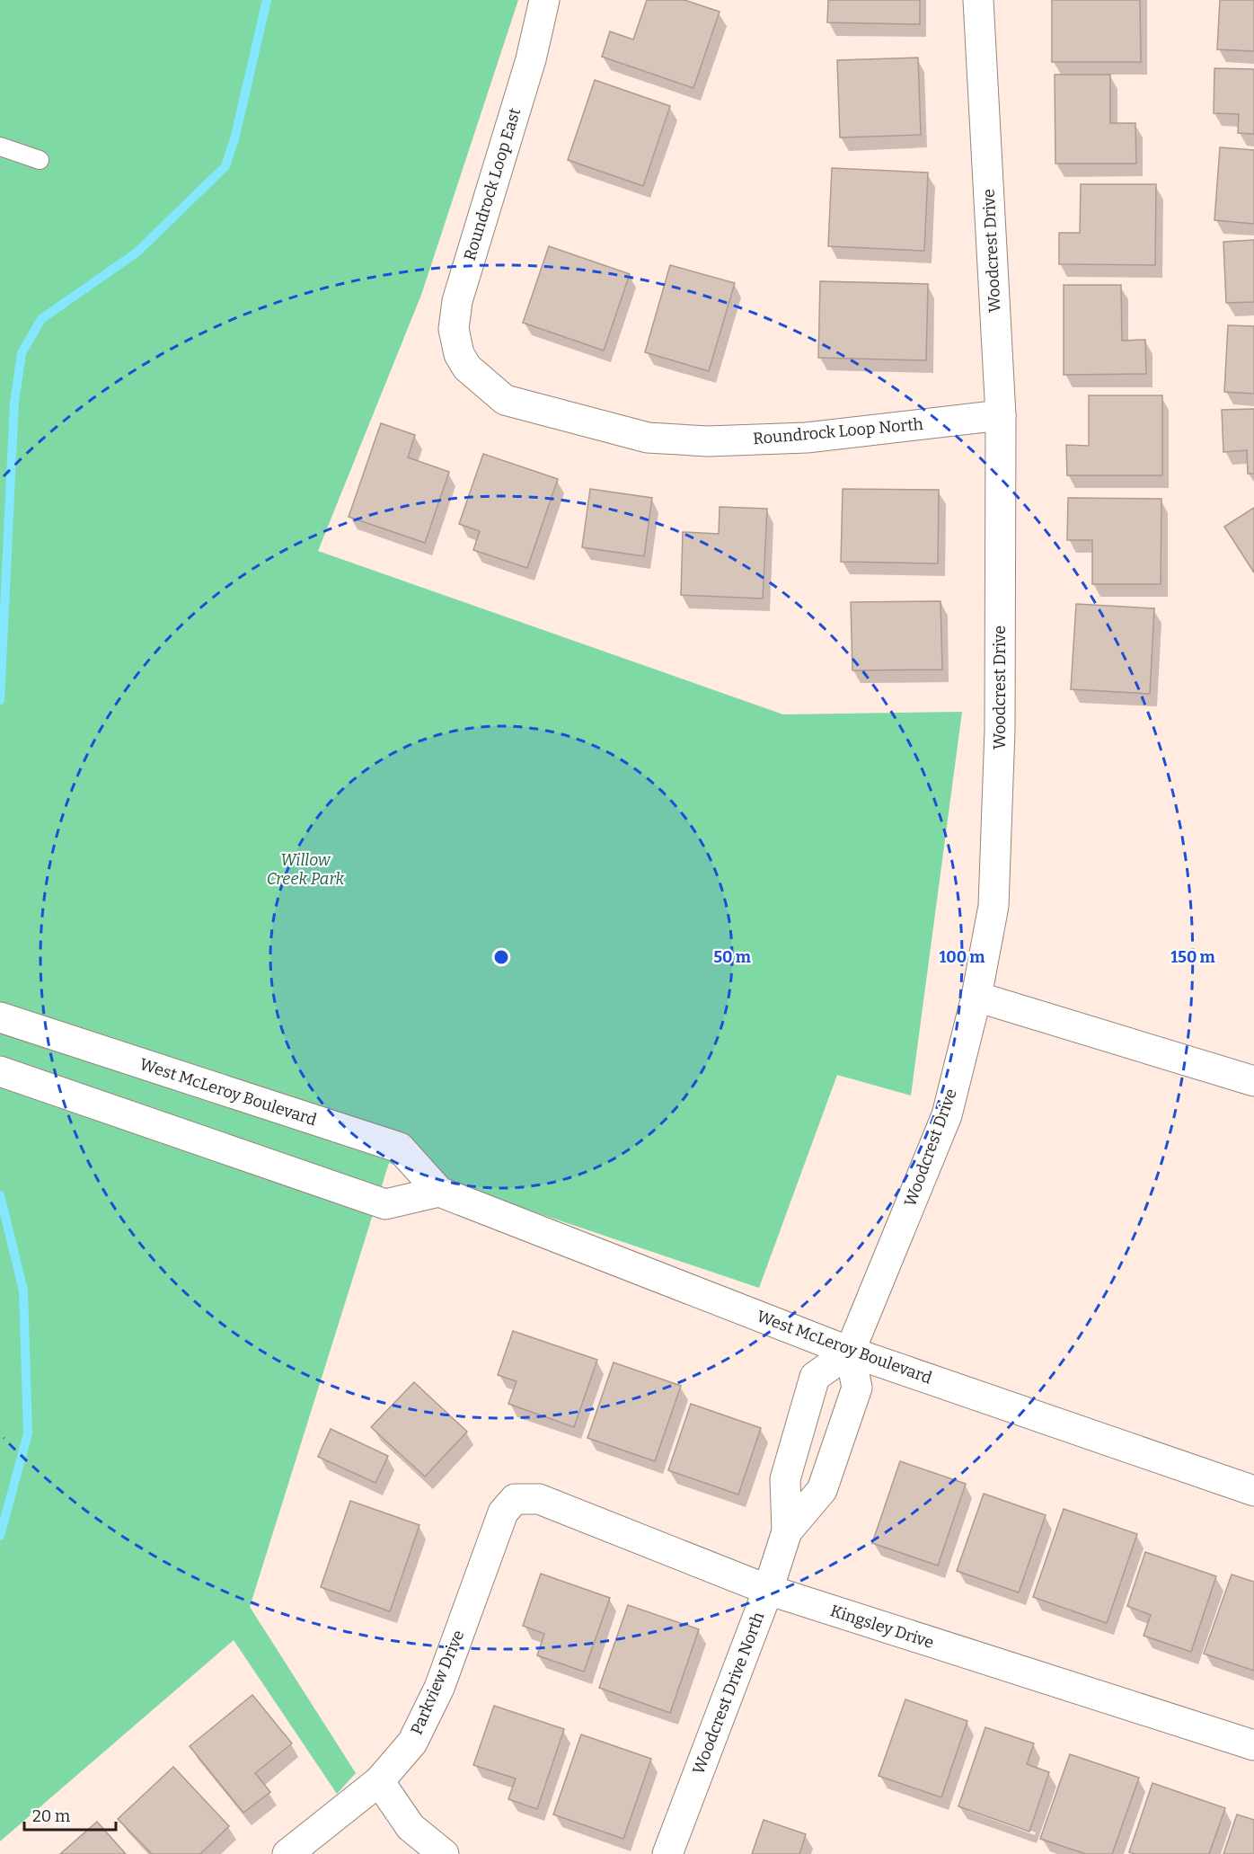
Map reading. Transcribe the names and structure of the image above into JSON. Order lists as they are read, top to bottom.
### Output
{
  "streets": {
    "street": [
      "Roundrock Loop East",
      "Woodcrest Drive",
      "Roundrock Loop North",
      "West McLeroy Boulevard",
      "Kingsley Drive",
      "Parkview Drive",
      "Woodcrest Drive North"
    ]
  },
  "crossings": [
    ["Roundrock Loop East", "Roundrock Loop North"],
    ["Woodcrest Drive", "Roundrock Loop North"],
    ["Woodcrest Drive", "West McLeroy Boulevard"],
    ["Woodcrest Drive", "Woodcrest Drive North"],
    ["West McLeroy Boulevard", "Woodcrest Drive North"],
    ["Kingsley Drive", "Parkview Drive"],
    ["Kingsley Drive", "Woodcrest Drive North"]
  ],
  "parks": ["Willow Creek Park"],
  "scale_bar": "20 m",
  "rings": ["50 m", "100 m", "150 m"]
}
